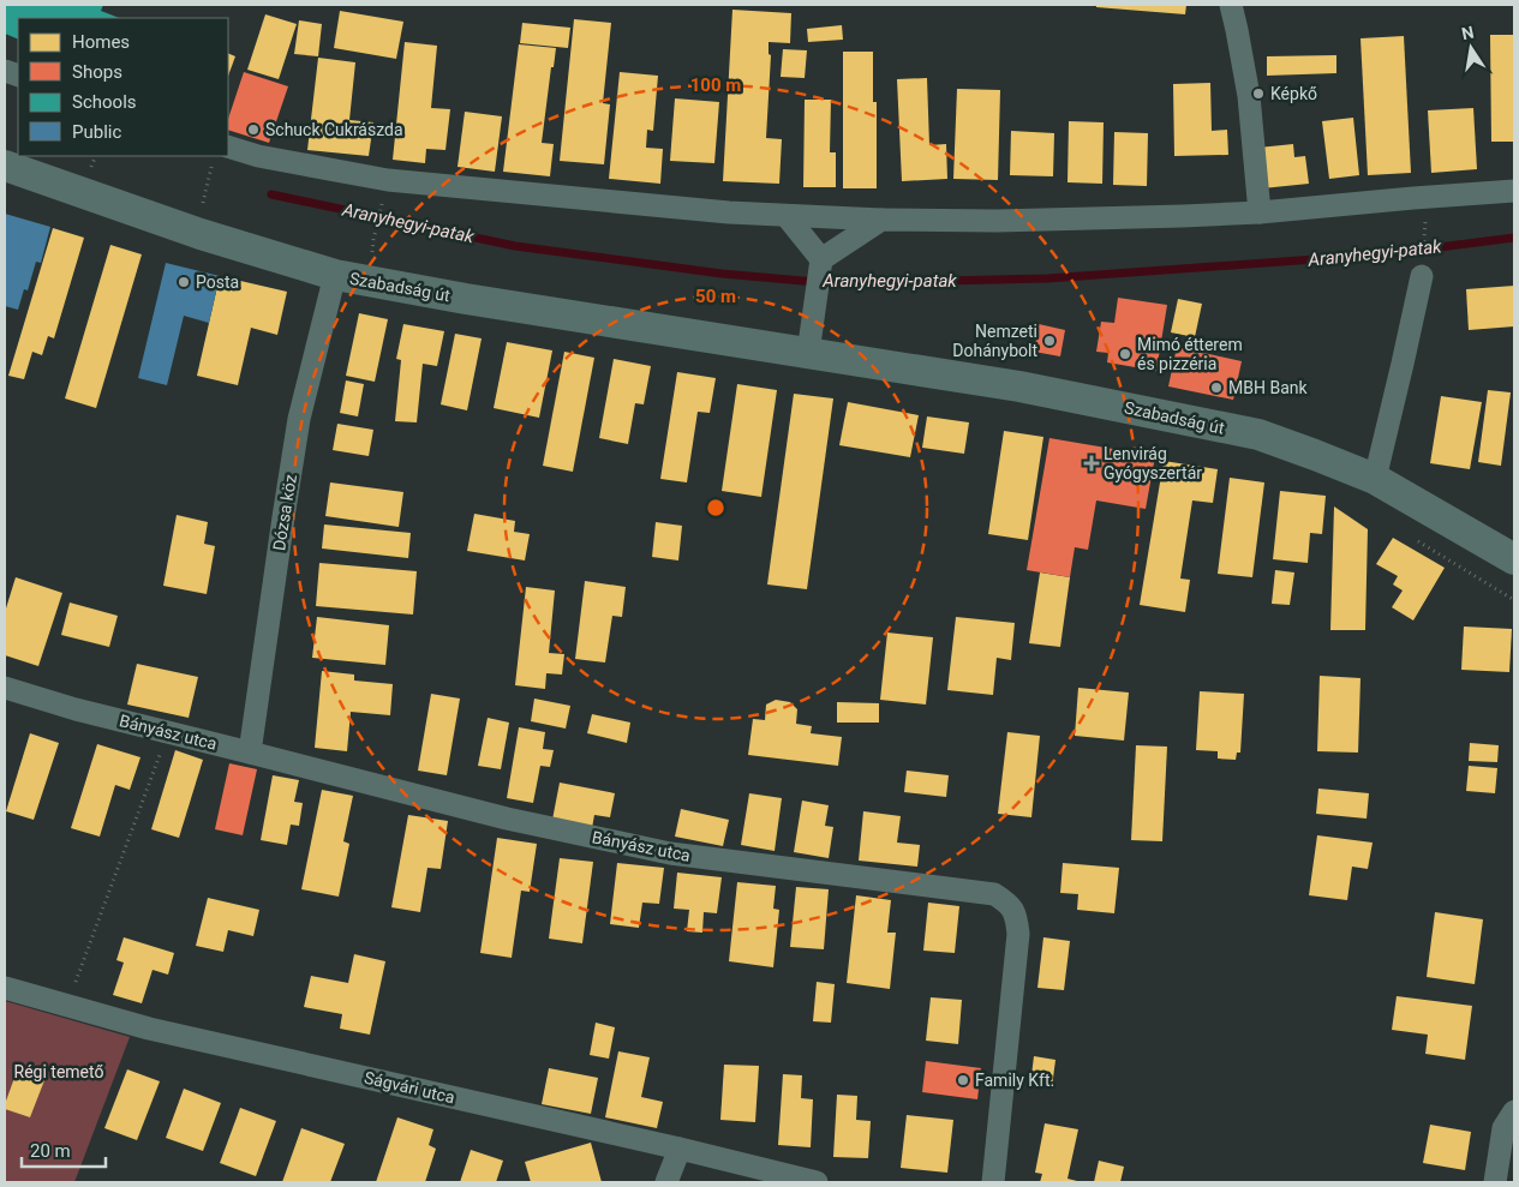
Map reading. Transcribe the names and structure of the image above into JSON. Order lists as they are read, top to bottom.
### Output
{
  "streets": {
    "main road": ["Szabadság út"],
    "street": ["Dózsa köz", "Bányász utca", "Ságvári utca"]
  },
  "crossings": [
    ["Szabadság út", "Dózsa köz"],
    ["Dózsa köz", "Bányász utca"]
  ],
  "water": ["Aranyhegyi-patak"],
  "parks": ["Régi temető"],
  "places": {
    "other": [
      "Képkő",
      "Schuck Cukrászda",
      "Posta",
      "Nemzeti Dohánybolt",
      "Mimó étterem és pizzéria",
      "MBH Bank",
      "Family Kft."
    ],
    "health": ["Lenvirág Gyógyszertár"]
  },
  "legend": [
    "Homes",
    "Shops",
    "Schools",
    "Public"
  ],
  "scale_bar": "20 m",
  "north": "top",
  "rings": ["100 m", "50 m"]
}
